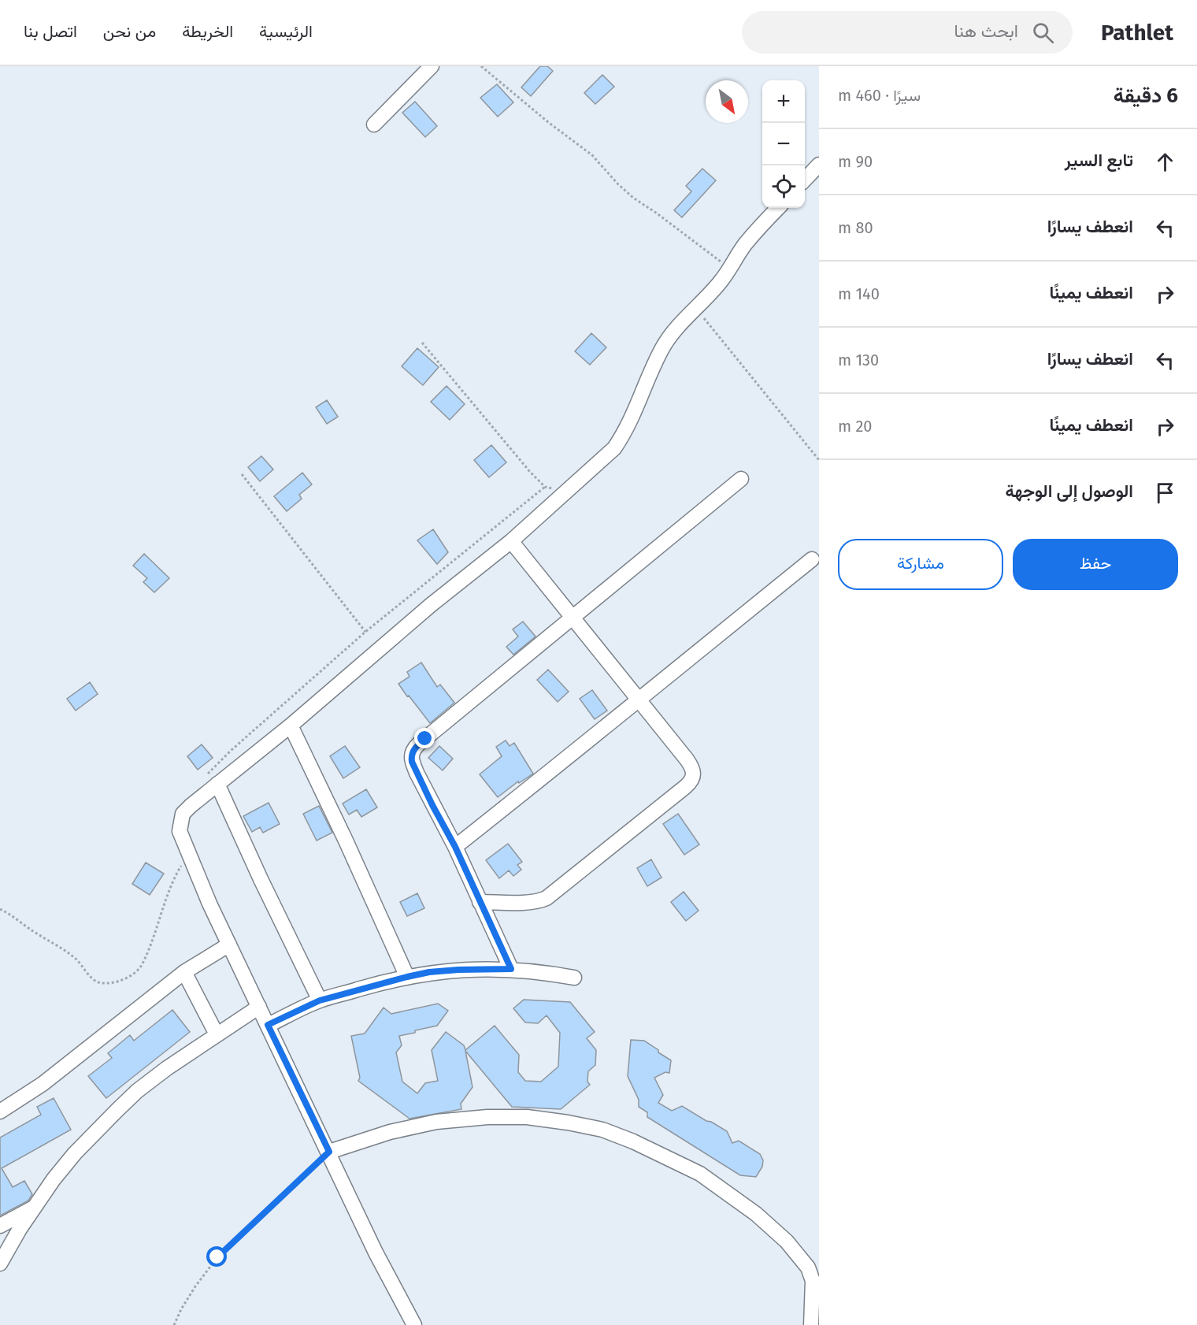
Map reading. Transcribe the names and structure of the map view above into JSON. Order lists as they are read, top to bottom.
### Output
{
  "north": "bottom right",
  "page": {
    "header": "Pathlet",
    "search": "ابحث هنا",
    "nav": [
      "الرئيسية",
      "الخريطة",
      "من نحن",
      "اتصل بنا"
    ],
    "heading": ["6 دقيقة", "سيرًا · 460 m"],
    "map_buttons": ["+", "−"],
    "list": [
      ["تابع السير", "90 m"],
      ["انعطف يسارًا", "80 m"],
      ["انعطف يمينًا", "140 m"],
      ["انعطف يسارًا", "130 m"],
      ["انعطف يمينًا", "20 m"],
      "الوصول إلى الوجهة"
    ],
    "buttons": ["حفظ", "مشاركة"]
  }
}
